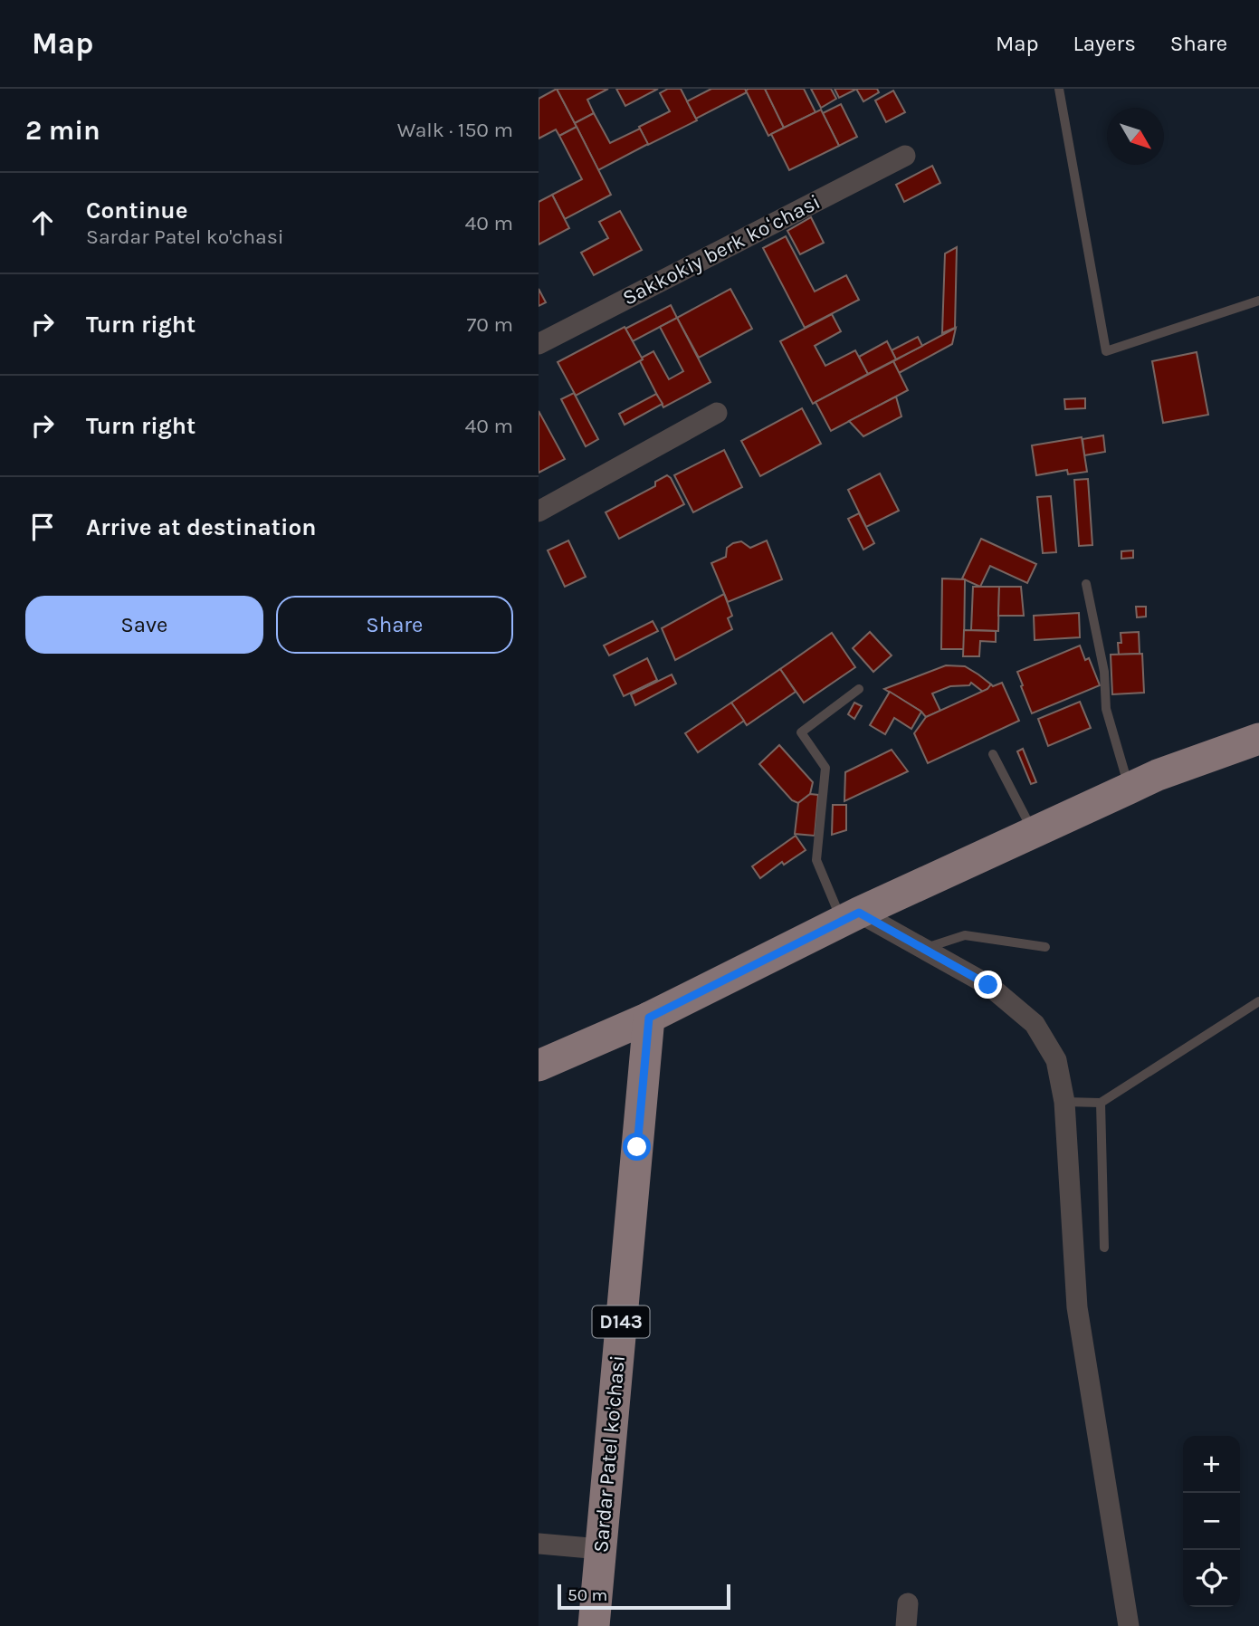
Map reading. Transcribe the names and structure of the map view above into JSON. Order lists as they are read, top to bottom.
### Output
{
  "streets": {
    "main road": ["D143", "Sardar Patel ko'chasi"],
    "street": ["Sakkokiy berk koʻchasi"]
  },
  "scale_bar": "50 m",
  "north": "bottom right",
  "page": {
    "header": "Map",
    "nav": ["Map", "Layers", "Share"],
    "heading": ["2 min", "Walk · 150 m"],
    "list": [
      ["Continue", "Sardar Patel ko'chasi", "40 m"],
      ["Turn right", "70 m"],
      ["Turn right", "40 m"],
      "Arrive at destination"
    ],
    "buttons": ["Save", "Share"],
    "map_buttons": ["+", "−"],
    "scale": "50 m"
  }
}
